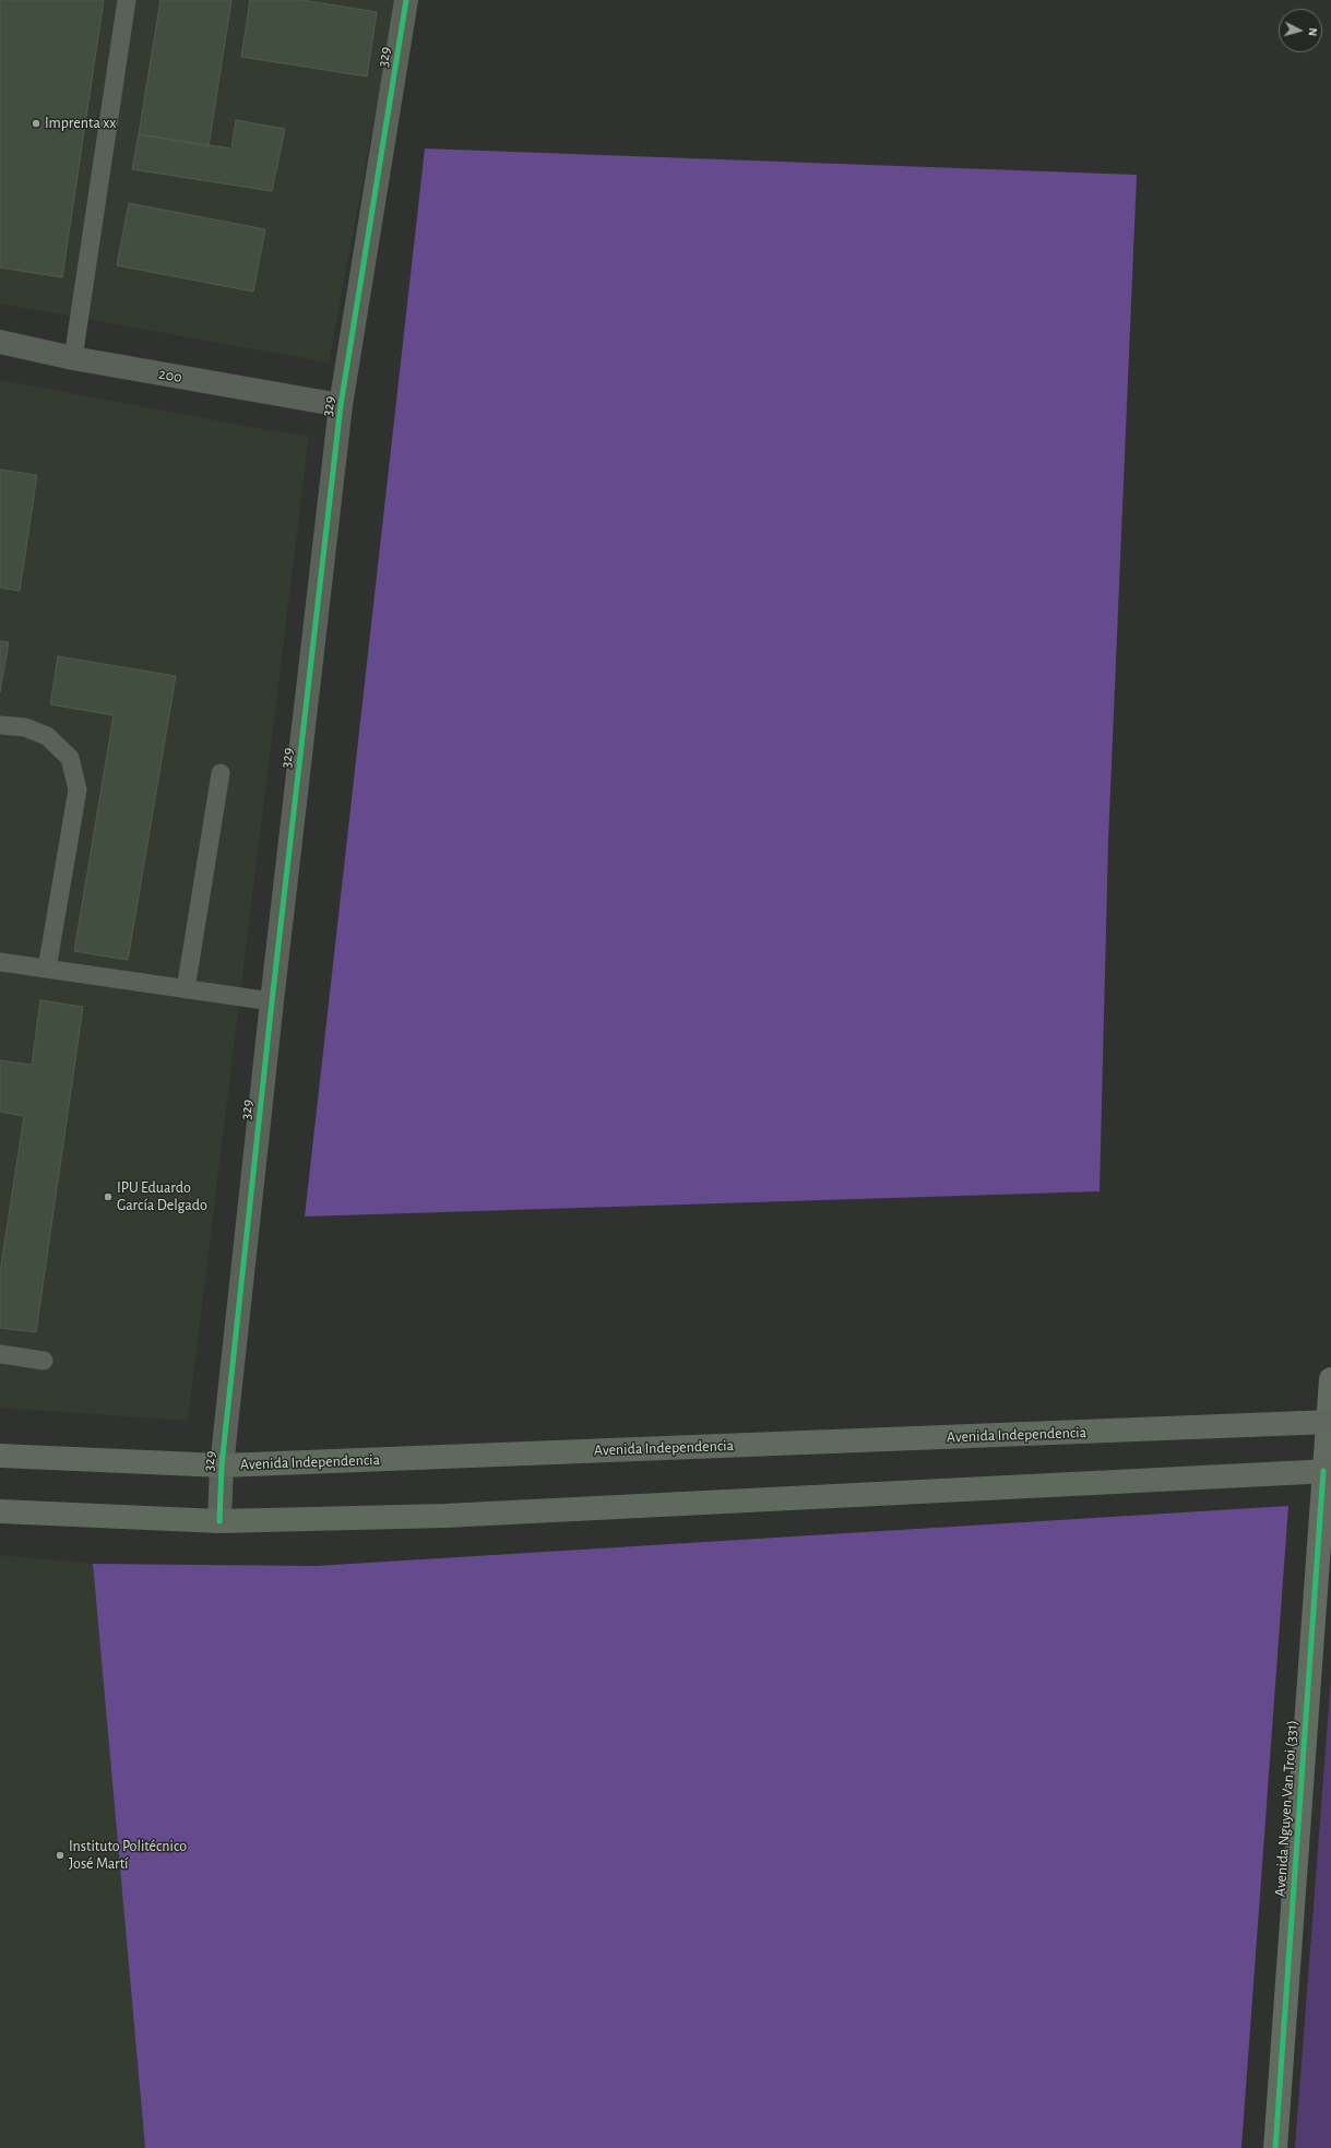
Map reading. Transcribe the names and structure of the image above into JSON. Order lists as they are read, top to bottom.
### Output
{
  "streets": {
    "main road": ["Avenida Independencia"],
    "street": ["329", "200", "Avenida Nguyen Van Troi (331)"]
  },
  "crossings": [
    ["329", "200"],
    ["329", "Avenida Independencia"],
    ["Avenida Independencia", "Avenida Nguyen Van Troi (331)"]
  ],
  "places": ["Imprenta xx", "IPU Eduardo García Delgado", "Instituto Politécnico José Martí"],
  "north": "right"
}
